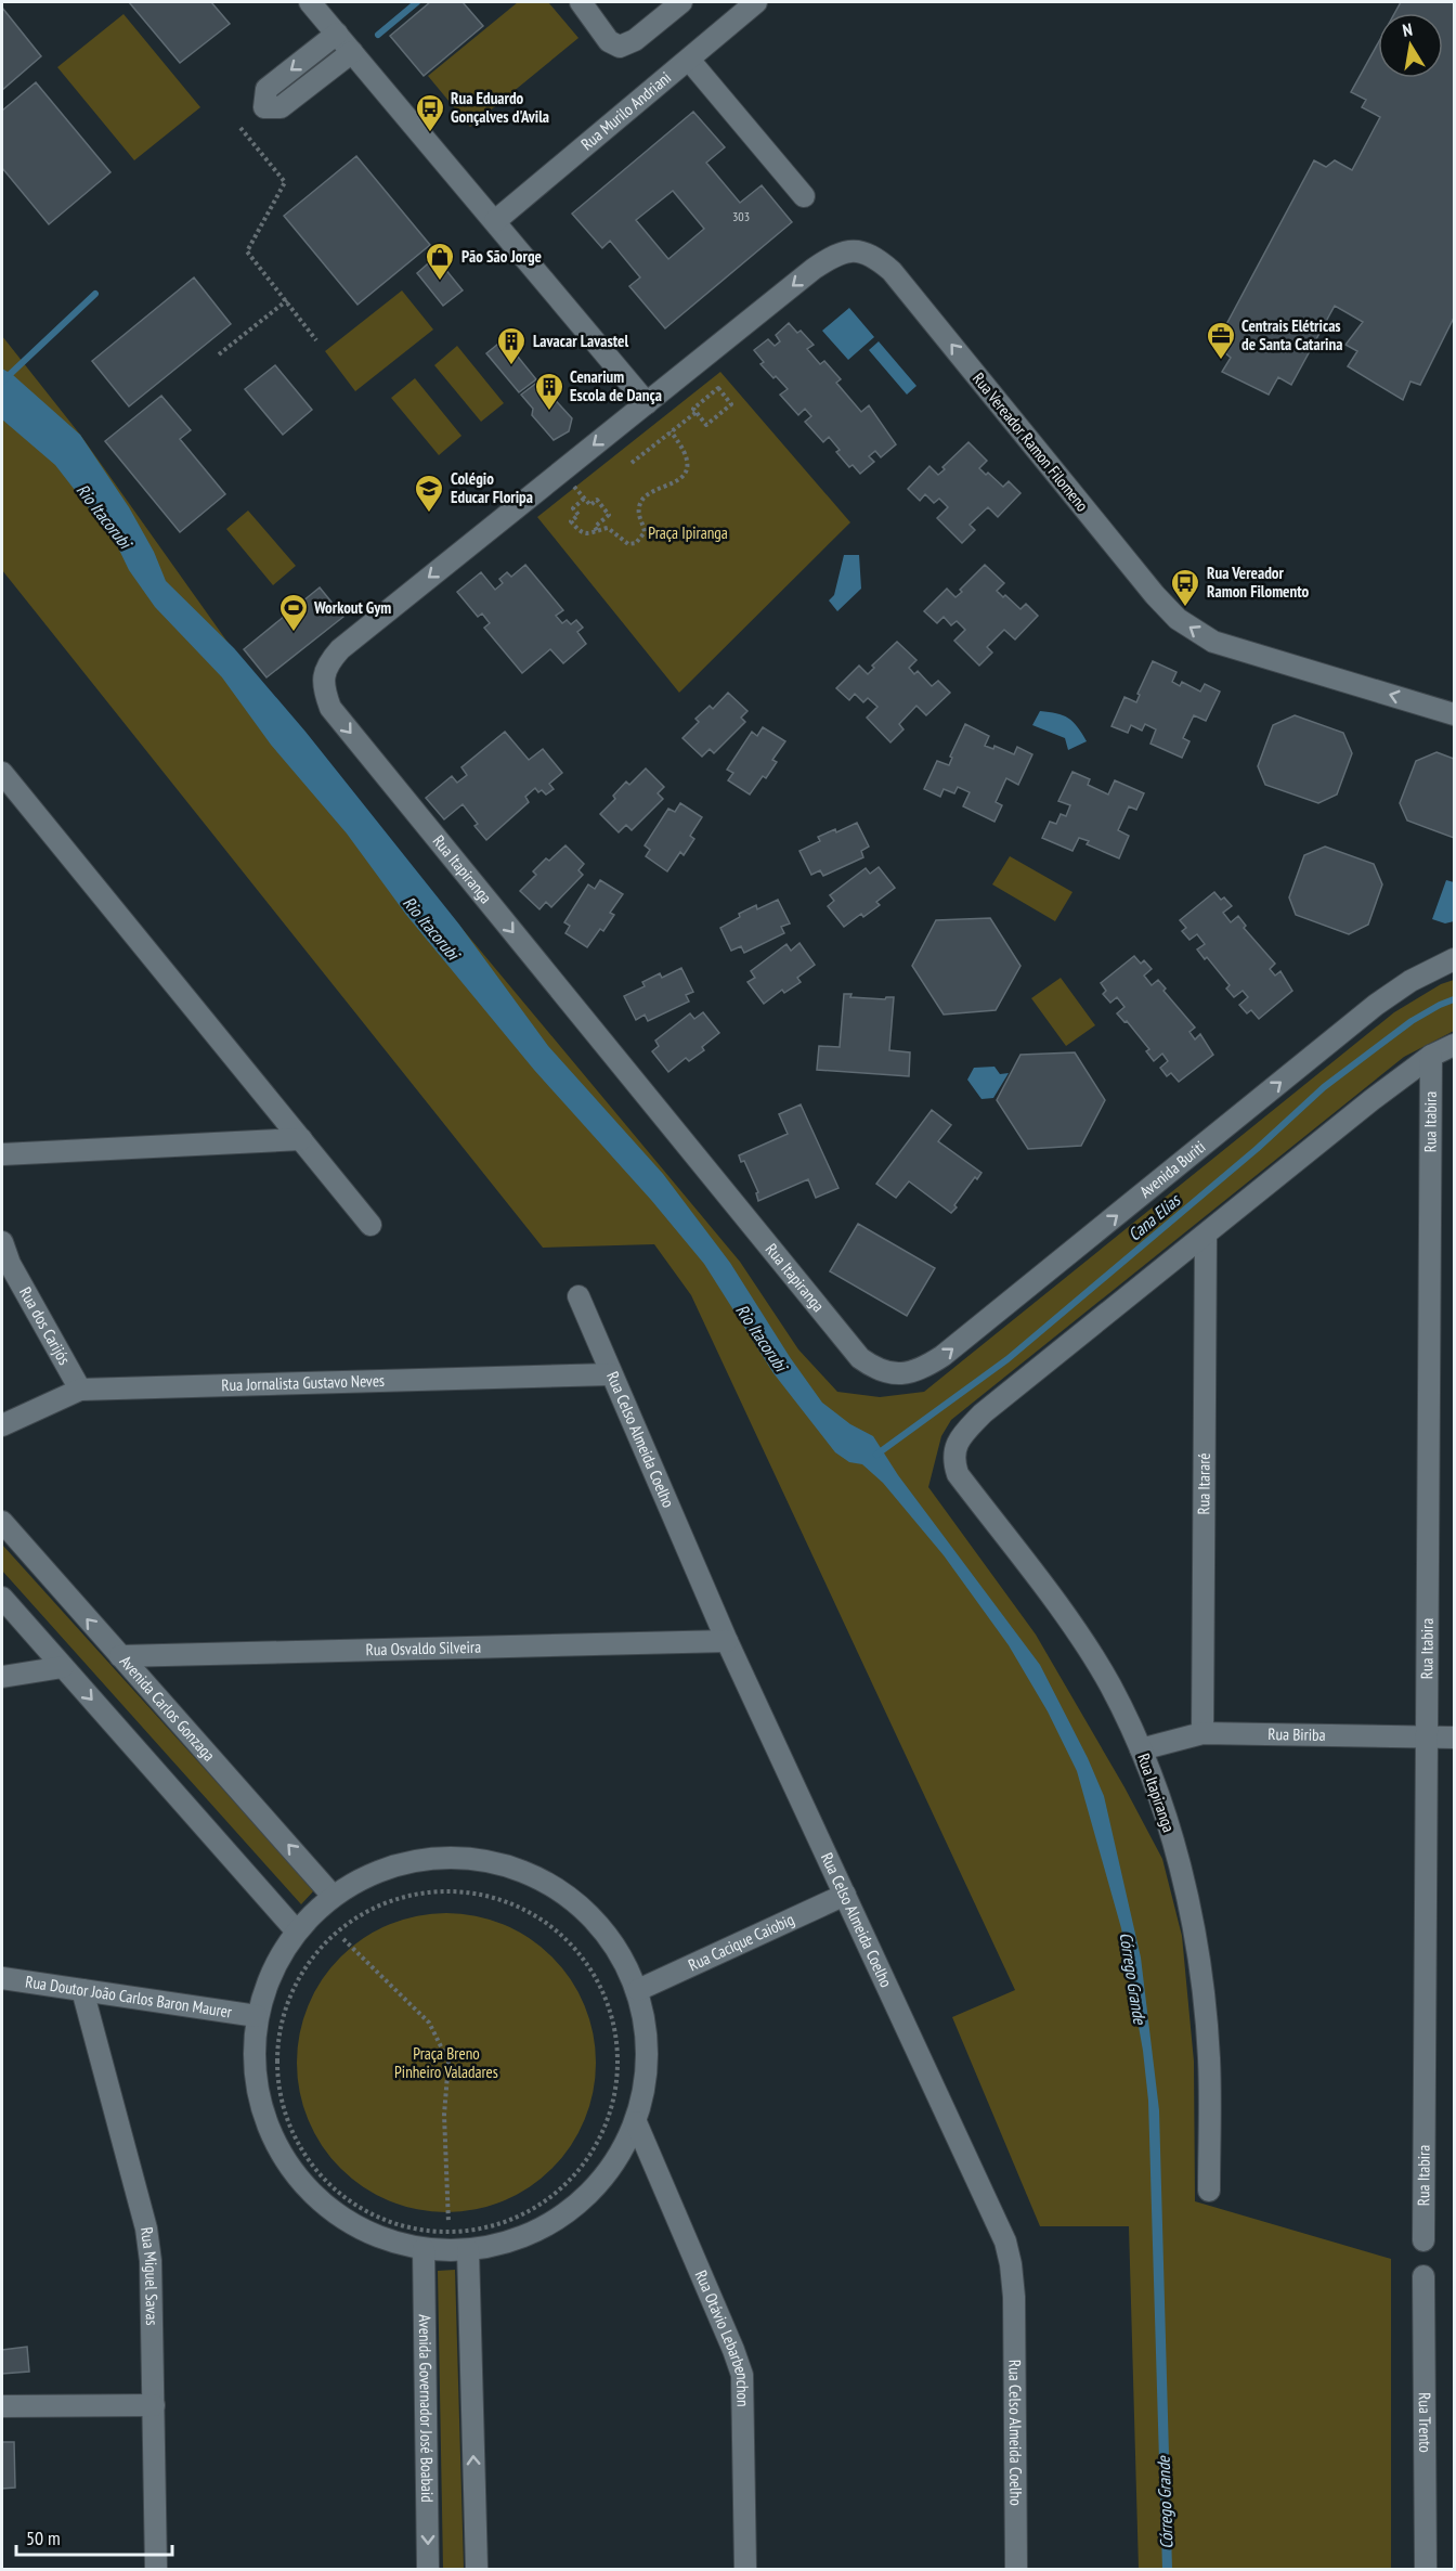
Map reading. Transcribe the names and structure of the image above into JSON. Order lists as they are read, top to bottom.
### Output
{
  "streets": {
    "street": [
      "Rua Murilo Andriani",
      "Rua Vereador Ramon Filomeno",
      "Rua Itapiranga",
      "Rua Itabira",
      "Avenida Buriti",
      "Rua dos Carijós",
      "Rua Jornalista Gustavo Neves",
      "Rua Celso Almeida Coelho",
      "Rua Itararé",
      "Rua Osvaldo Silveira",
      "Avenida Carlos Gonzaga",
      "Rua Biriba",
      "Rua Cacique Caiobig",
      "Rua Doutor João Carlos Baron Maurer",
      "Rua Miguel Savas",
      "Rua Otávio Lebarbenchon",
      "Avenida Governador José Boabaid",
      "Rua Trento"
    ]
  },
  "crossings": [
    ["Rua Vereador Ramon Filomeno", "Rua Itapiranga"],
    ["Rua Itapiranga", "Avenida Buriti"],
    ["Rua Itapiranga", "Rua Itararé"],
    ["Rua Itapiranga", "Rua Biriba"],
    ["Rua Itabira", "Rua Biriba"],
    ["Rua dos Carijós", "Rua Jornalista Gustavo Neves"],
    ["Rua Jornalista Gustavo Neves", "Rua Celso Almeida Coelho"],
    ["Rua Celso Almeida Coelho", "Rua Osvaldo Silveira"],
    ["Rua Celso Almeida Coelho", "Rua Cacique Caiobig"],
    ["Rua Itararé", "Rua Biriba"],
    ["Rua Osvaldo Silveira", "Avenida Carlos Gonzaga"],
    ["Rua Doutor João Carlos Baron Maurer", "Rua Miguel Savas"]
  ],
  "one_way": ["Rua Vereador Ramon Filomeno"],
  "water": ["Rio Itacorubi", "Cana Elias", "Córrego Grande"],
  "parks": ["Praça Ipiranga", "Praça Breno Pinheiro Valadares"],
  "places": {
    "bus stop": ["Rua Eduardo Gonçalves d'Avila", "Rua Vereador Ramon Filomento"],
    "shop": ["Pão São Jorge"],
    "office": ["Centrais Elétricas de Santa Catarina"],
    "building": ["Lavacar Lavastel", "Cenarium Escola de Dança"],
    "school or university": ["Colégio Educar Floripa"],
    "sports": ["Workout Gym"]
  },
  "house_numbers": ["303"],
  "scale_bar": "50 m",
  "north": "top"
}
